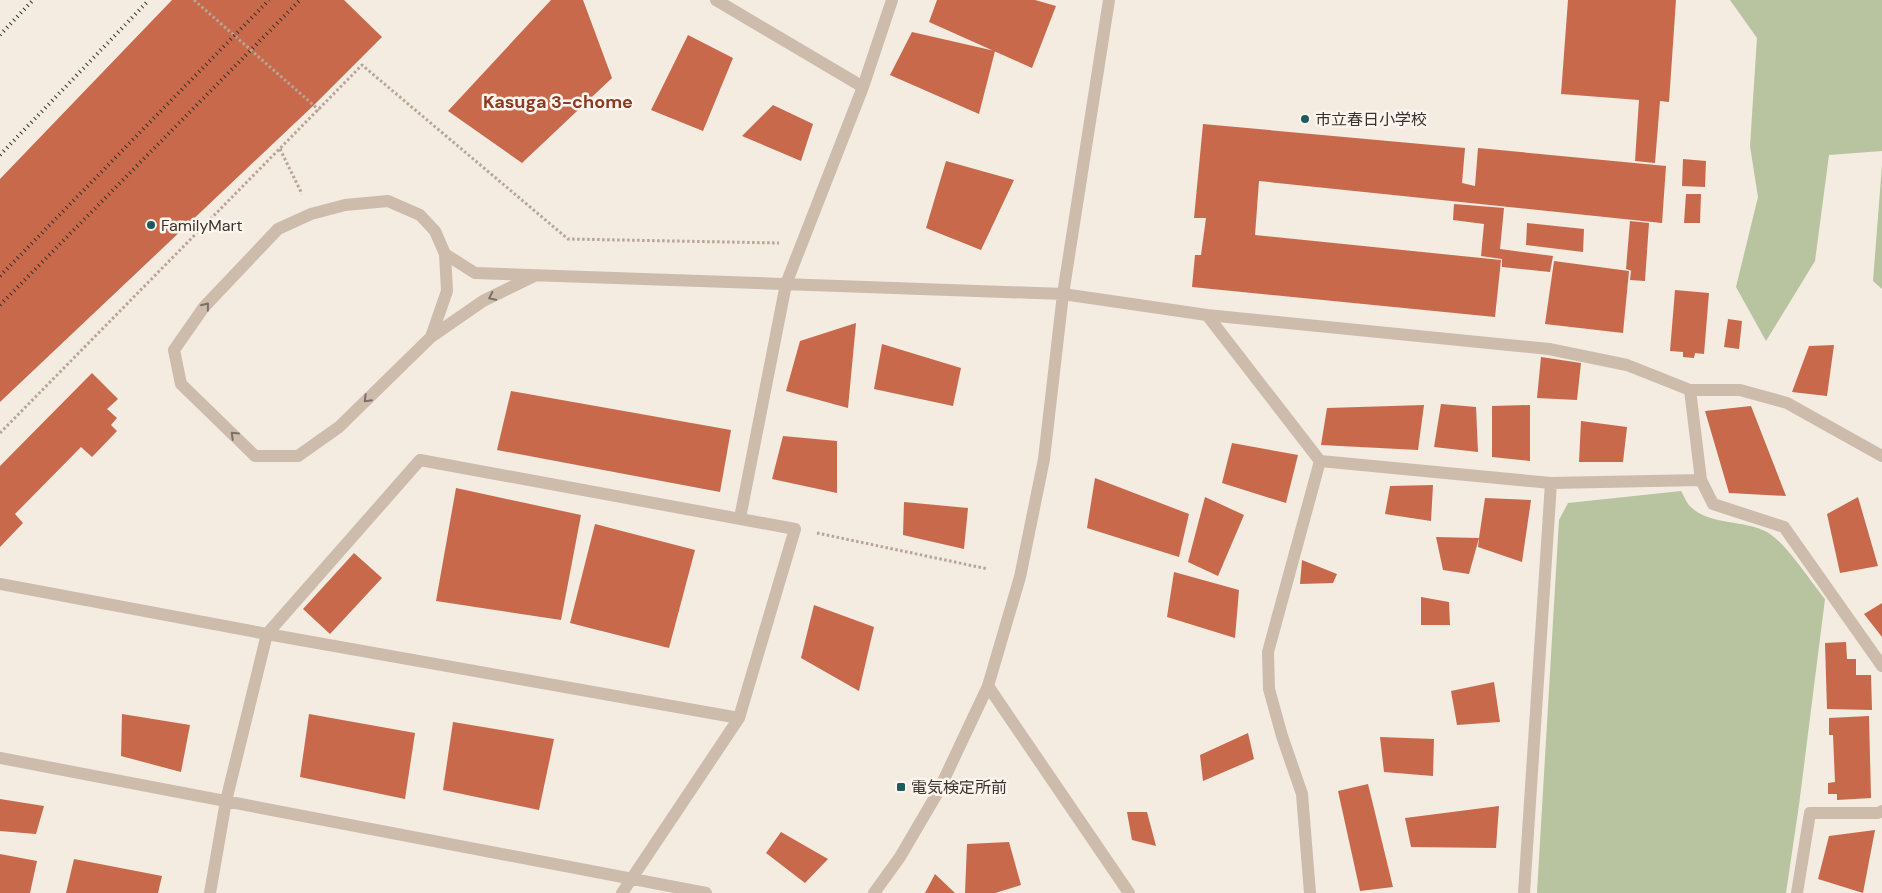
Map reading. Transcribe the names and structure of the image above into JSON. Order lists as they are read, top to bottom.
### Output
{
  "districts": ["Kasuga 3-chome"],
  "places": {
    "other": ["市立春日小学校", "FamilyMart"],
    "transit": ["電気検定所前"]
  }
}
